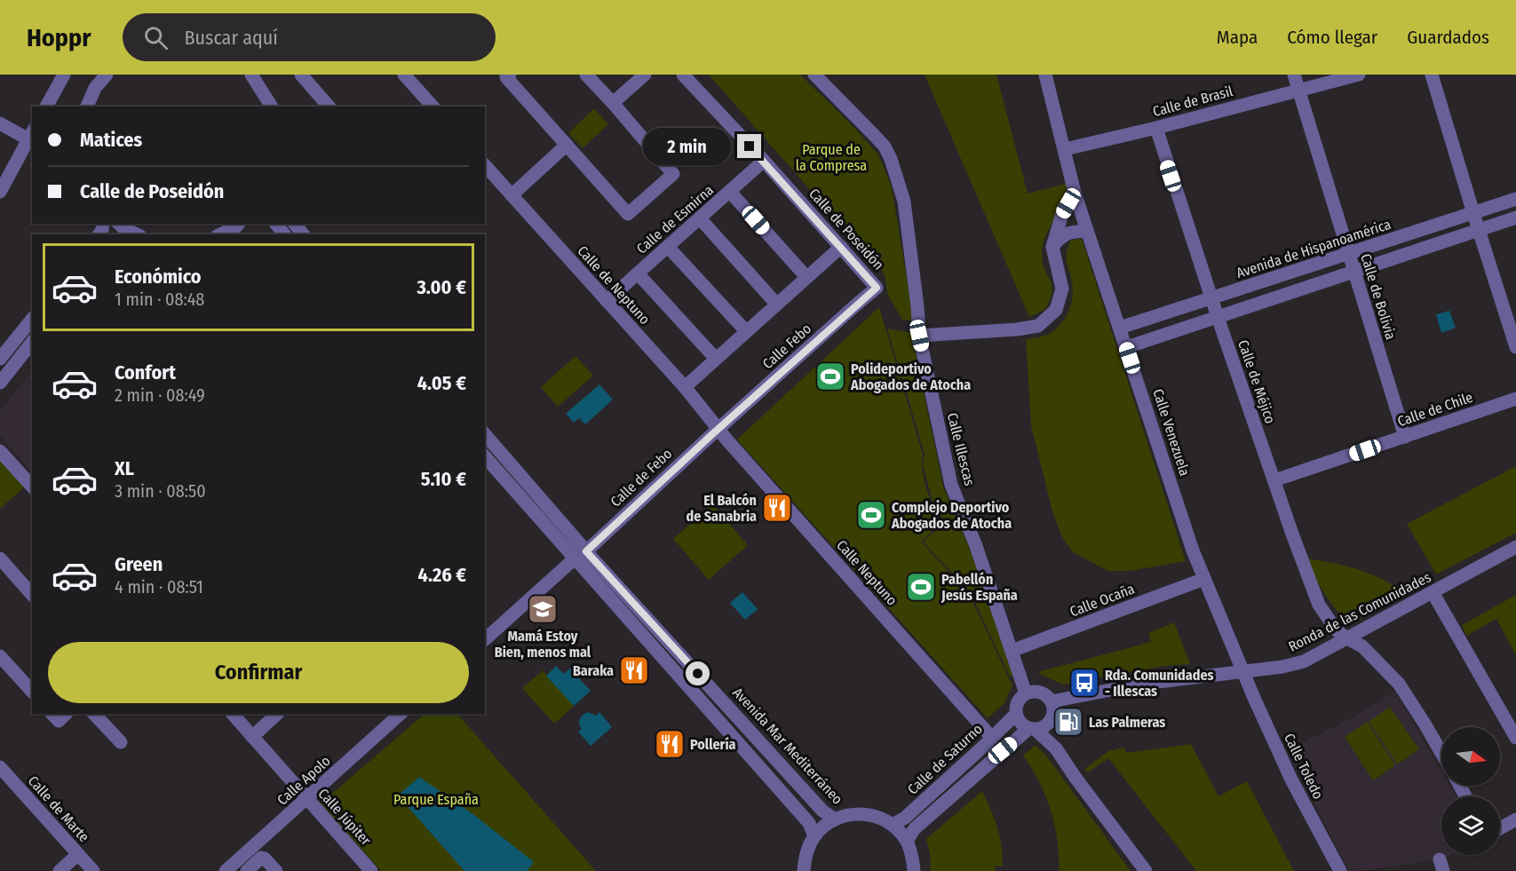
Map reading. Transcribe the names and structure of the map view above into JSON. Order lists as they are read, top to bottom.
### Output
{
  "streets": {
    "street": [
      "Calle de Brasil",
      "Calle de Esmirna",
      "Calle de Poseidón",
      "Avenida de Hispanoamérica",
      "Calle de Neptuno",
      "Calle de Bolivia",
      "Calle Febo",
      "Calle de Méjico",
      "Calle de Chile",
      "Calle Venezuela",
      "Calle Illescas",
      "Calle de Febo",
      "Calle Neptuno",
      "Calle Ocaña",
      "Ronda de las Comunidades",
      "Avenida Mar Mediterráneo",
      "Calle de Saturno",
      "Calle Toledo",
      "Calle Apolo",
      "Calle de Marte",
      "Calle Júpiter"
    ]
  },
  "crossings": [
    ["Calle de Brasil", "Calle de Bolivia"],
    ["Calle de Brasil", "Calle de Méjico"],
    ["Calle de Brasil", "Calle Venezuela"],
    ["Calle de Esmirna", "Calle de Poseidón"],
    ["Calle de Esmirna", "Calle de Neptuno"],
    ["Calle de Poseidón", "Calle Febo"],
    ["Avenida de Hispanoamérica", "Calle de Bolivia"],
    ["Avenida de Hispanoamérica", "Calle de Méjico"],
    ["Avenida de Hispanoamérica", "Calle Venezuela"],
    ["Calle de Neptuno", "Calle Febo"],
    ["Calle de Neptuno", "Calle de Febo"],
    ["Calle de Neptuno", "Calle Neptuno"],
    ["Calle de Bolivia", "Calle de Chile"],
    ["Calle Febo", "Calle de Febo"],
    ["Calle Febo", "Calle Neptuno"],
    ["Calle de Méjico", "Calle de Chile"],
    ["Calle de Méjico", "Ronda de las Comunidades"],
    ["Calle Venezuela", "Calle Ocaña"],
    ["Calle Venezuela", "Ronda de las Comunidades"],
    ["Calle Venezuela", "Calle Toledo"],
    ["Calle Illescas", "Calle Ocaña"],
    ["Calle Illescas", "Ronda de las Comunidades"],
    ["Calle Illescas", "Calle de Saturno"],
    ["Calle de Febo", "Calle Neptuno"],
    ["Calle de Febo", "Avenida Mar Mediterráneo"],
    ["Calle Neptuno", "Calle de Saturno"],
    ["Ronda de las Comunidades", "Calle de Saturno"],
    ["Ronda de las Comunidades", "Calle Toledo"],
    ["Calle Apolo", "Calle Júpiter"]
  ],
  "parks": ["Parque de la Compresa", "Parque España"],
  "places": {
    "sports": ["Polideportivo Abogados de Atocha", "Complejo Deportivo Abogados de Atocha", "Pabellón Jesús España"],
    "restaurant": ["El Balcón de Sanabria", "Baraka", "Pollería"],
    "school or university": ["Mamá Estoy Bien, menos mal"],
    "bus stop": ["Rda. Comunidades - Illescas"],
    "fuel station": ["Las Palmeras"]
  },
  "north": "right",
  "page": {
    "header": "Hoppr",
    "search": "Buscar aquí",
    "nav": ["Mapa", "Cómo llegar", "Guardados"],
    "banner": ["Matices", "Calle de Poseidón"],
    "bubble": "2 min",
    "list": [
      {
        "name": "Económico",
        "note": "1 min · 08:48",
        "value": "3.00 €"
      },
      {
        "name": "Confort",
        "note": "2 min · 08:49",
        "value": "4.05 €"
      },
      {
        "name": "XL",
        "note": "3 min · 08:50",
        "value": "5.10 €"
      },
      {
        "name": "Green",
        "note": "4 min · 08:51",
        "value": "4.26 €"
      }
    ],
    "buttons": "Confirmar"
  }
}
